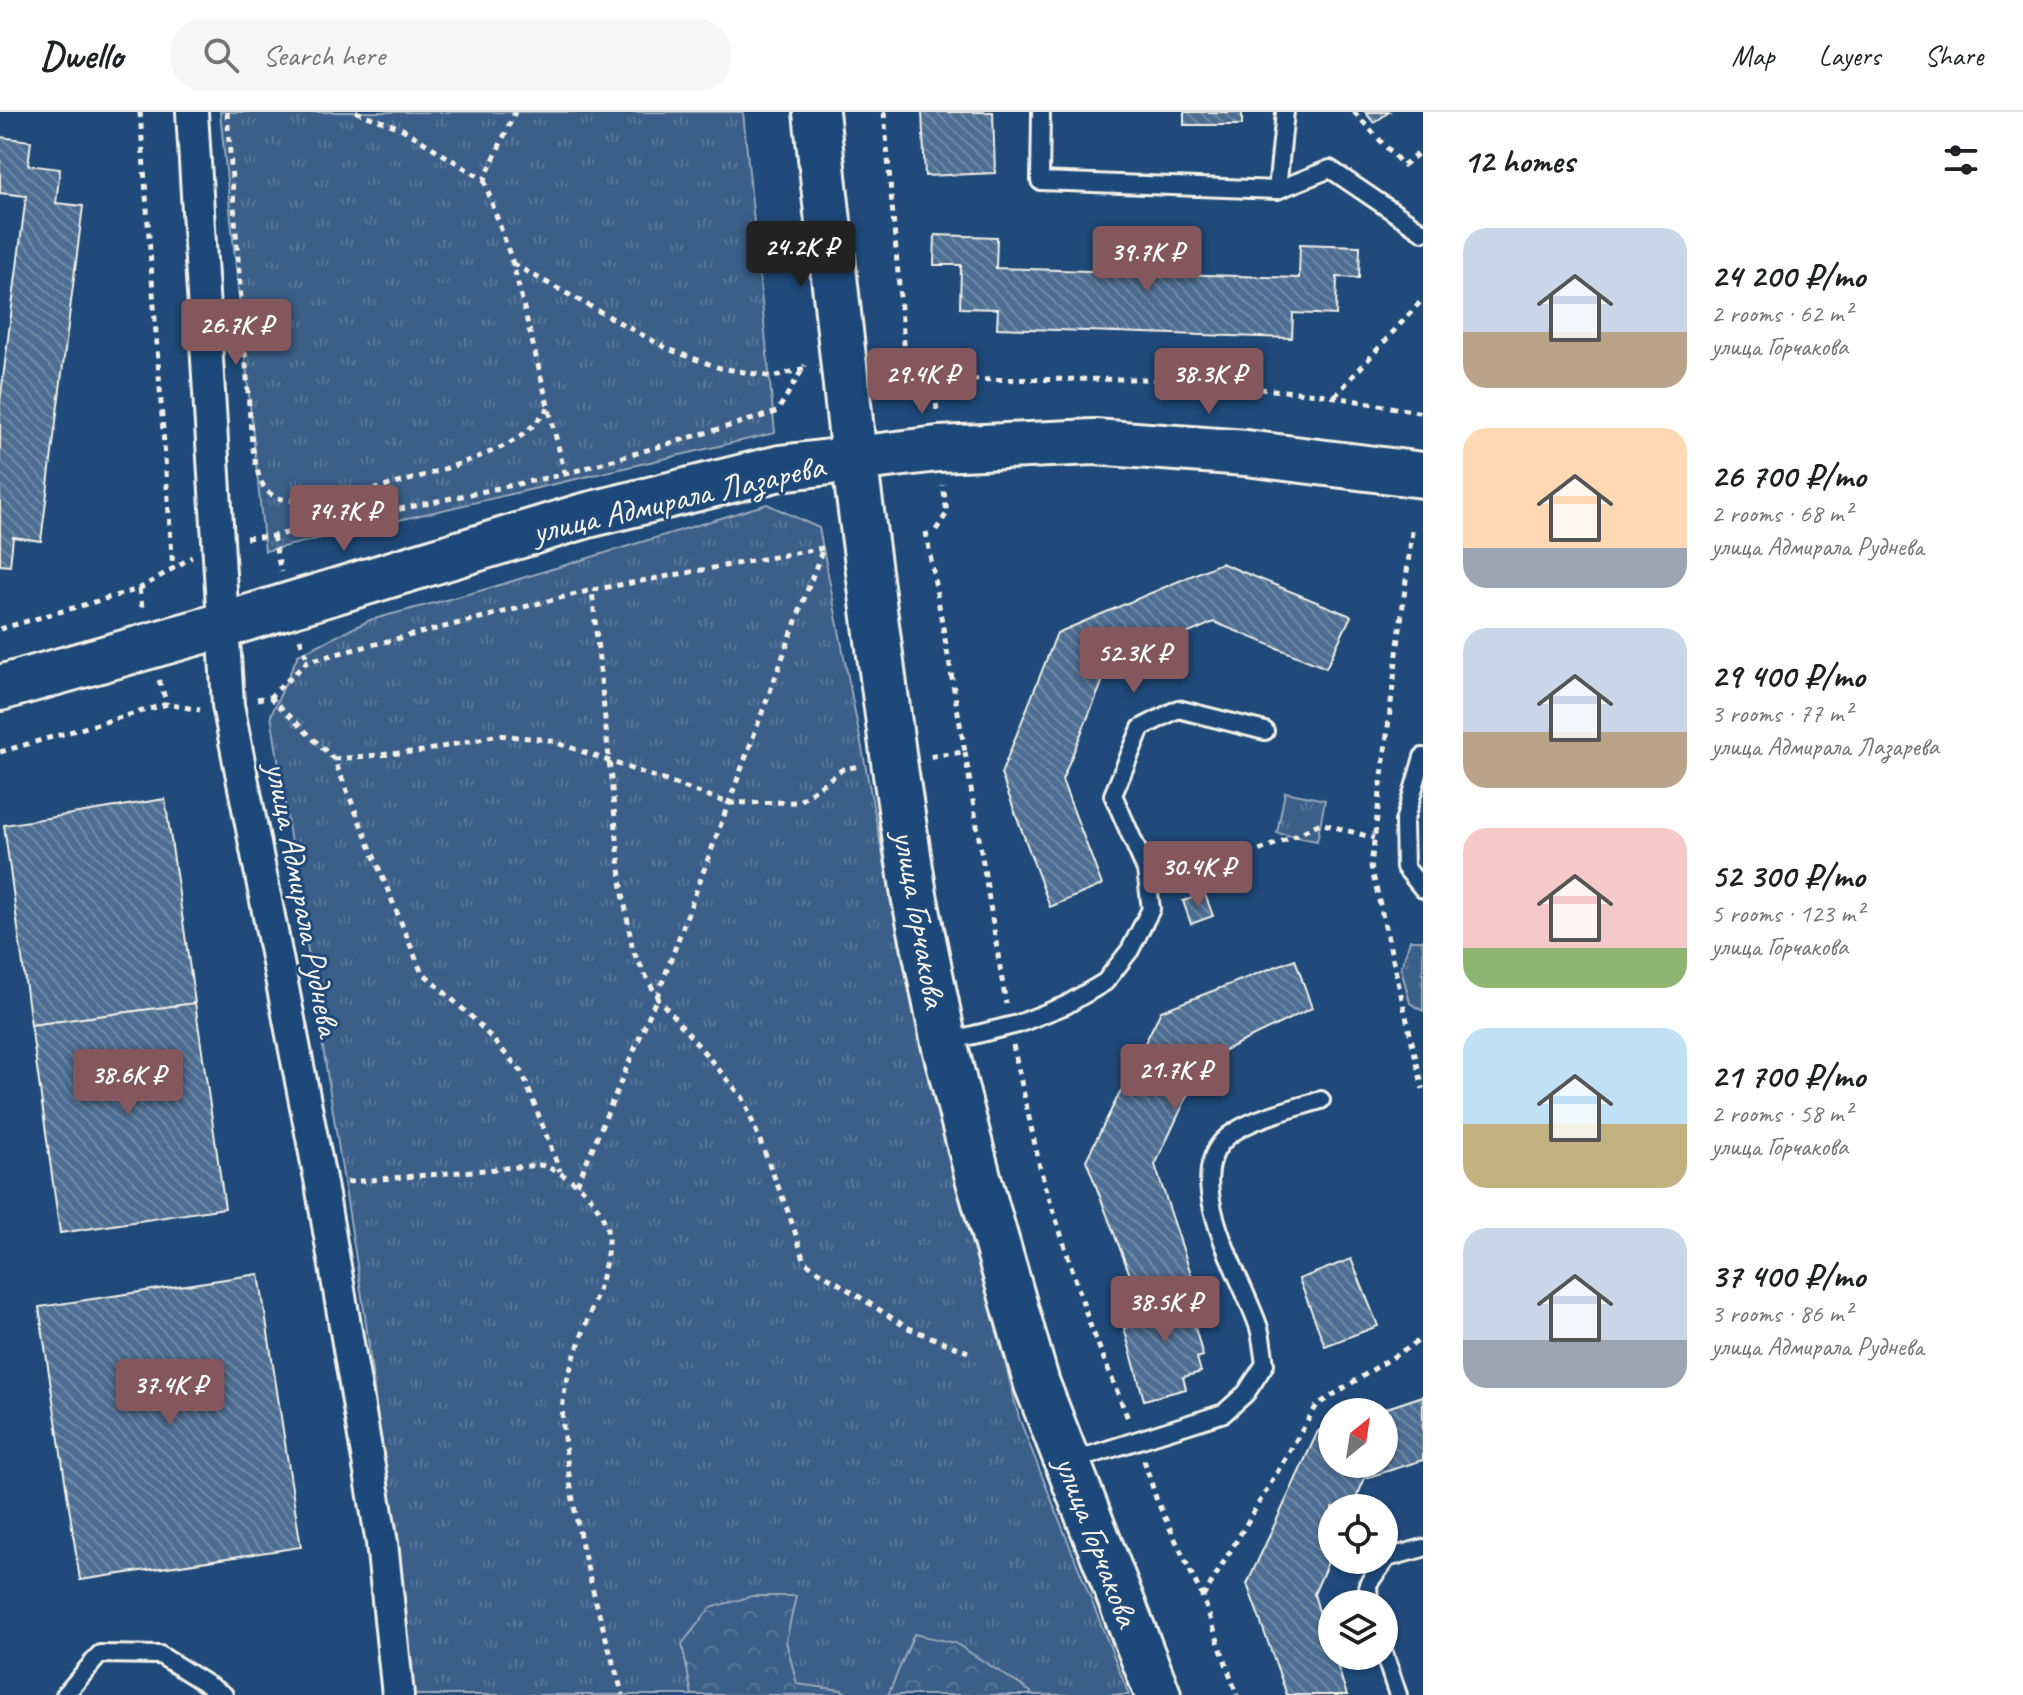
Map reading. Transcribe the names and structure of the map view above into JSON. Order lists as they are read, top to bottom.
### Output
{
  "streets": {
    "street": ["улица Адмирала Лазарева", "улица Адмирала Руднева", "улица Горчакова"]
  },
  "crossings": [
    ["улица Адмирала Лазарева", "улица Адмирала Руднева"],
    ["улица Адмирала Лазарева", "улица Горчакова"]
  ],
  "north": "top right",
  "page": {
    "header": "Dwello",
    "search": "Search here",
    "nav": ["Map", "Layers", "Share"],
    "heading": "12 homes",
    "list": [
      {
        "name": "24 200 ₽/mo",
        "note": "2 rooms · 62 m² · улица Горчакова"
      },
      {
        "name": "26 700 ₽/mo",
        "note": "2 rooms · 68 m² · улица Адмирала Руднева"
      },
      {
        "name": "29 400 ₽/mo",
        "note": "3 rooms · 77 m² · улица Адмирала Лазарева"
      },
      {
        "name": "52 300 ₽/mo",
        "note": "5 rooms · 123 m² · улица Горчакова"
      },
      {
        "name": "21 700 ₽/mo",
        "note": "2 rooms · 58 m² · улица Горчакова"
      },
      {
        "name": "37 400 ₽/mo",
        "note": "3 rooms · 86 m² · улица Адмирала Руднева"
      }
    ],
    "price": [
      "24.2K ₽",
      "39.7K ₽",
      "26.7K ₽",
      "29.4K ₽",
      "38.3K ₽",
      "74.7K ₽",
      "52.3K ₽",
      "30.4K ₽",
      "21.7K ₽",
      "38.6K ₽",
      "38.5K ₽",
      "37.4K ₽"
    ]
  }
}
